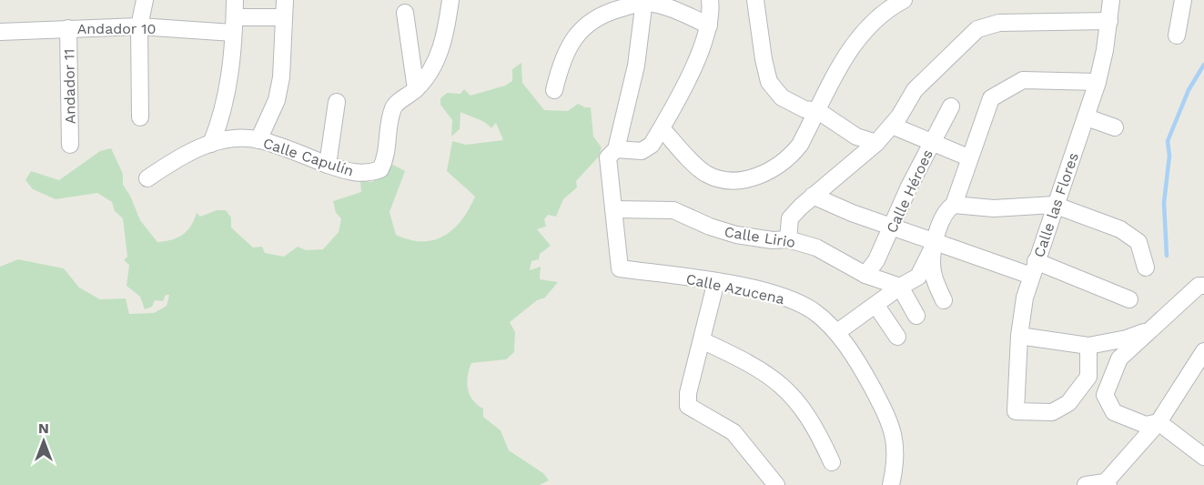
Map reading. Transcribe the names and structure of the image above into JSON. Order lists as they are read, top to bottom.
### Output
{
  "streets": {
    "street": [
      "Andador 10",
      "Andador 11",
      "Calle Capulín",
      "Calle Héroes",
      "Calle las Flores",
      "Calle Lirio",
      "Calle Azucena"
    ]
  },
  "crossings": [
    ["Andador 10", "Andador 11"],
    ["Calle Héroes", "Calle Lirio"],
    ["Calle Lirio", "Calle Azucena"]
  ],
  "north": "top"
}
